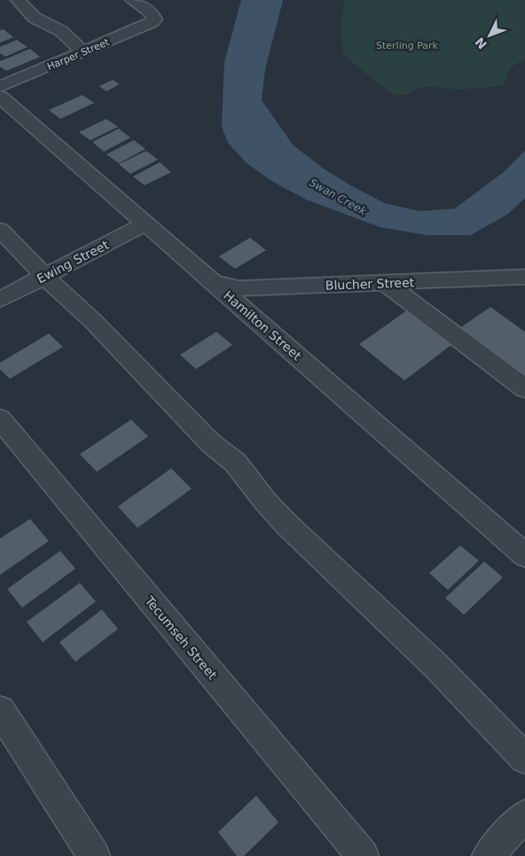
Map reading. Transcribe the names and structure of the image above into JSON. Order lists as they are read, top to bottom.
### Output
{
  "streets": {
    "street": [
      "Harper Street",
      "Ewing Street",
      "Blucher Street",
      "Hamilton Street",
      "Tecumseh Street"
    ]
  },
  "crossings": [
    ["Ewing Street", "Hamilton Street"],
    ["Blucher Street", "Hamilton Street"]
  ],
  "water": ["Swan Creek"],
  "parks": ["Sterling Park"],
  "north": "bottom left"
}
